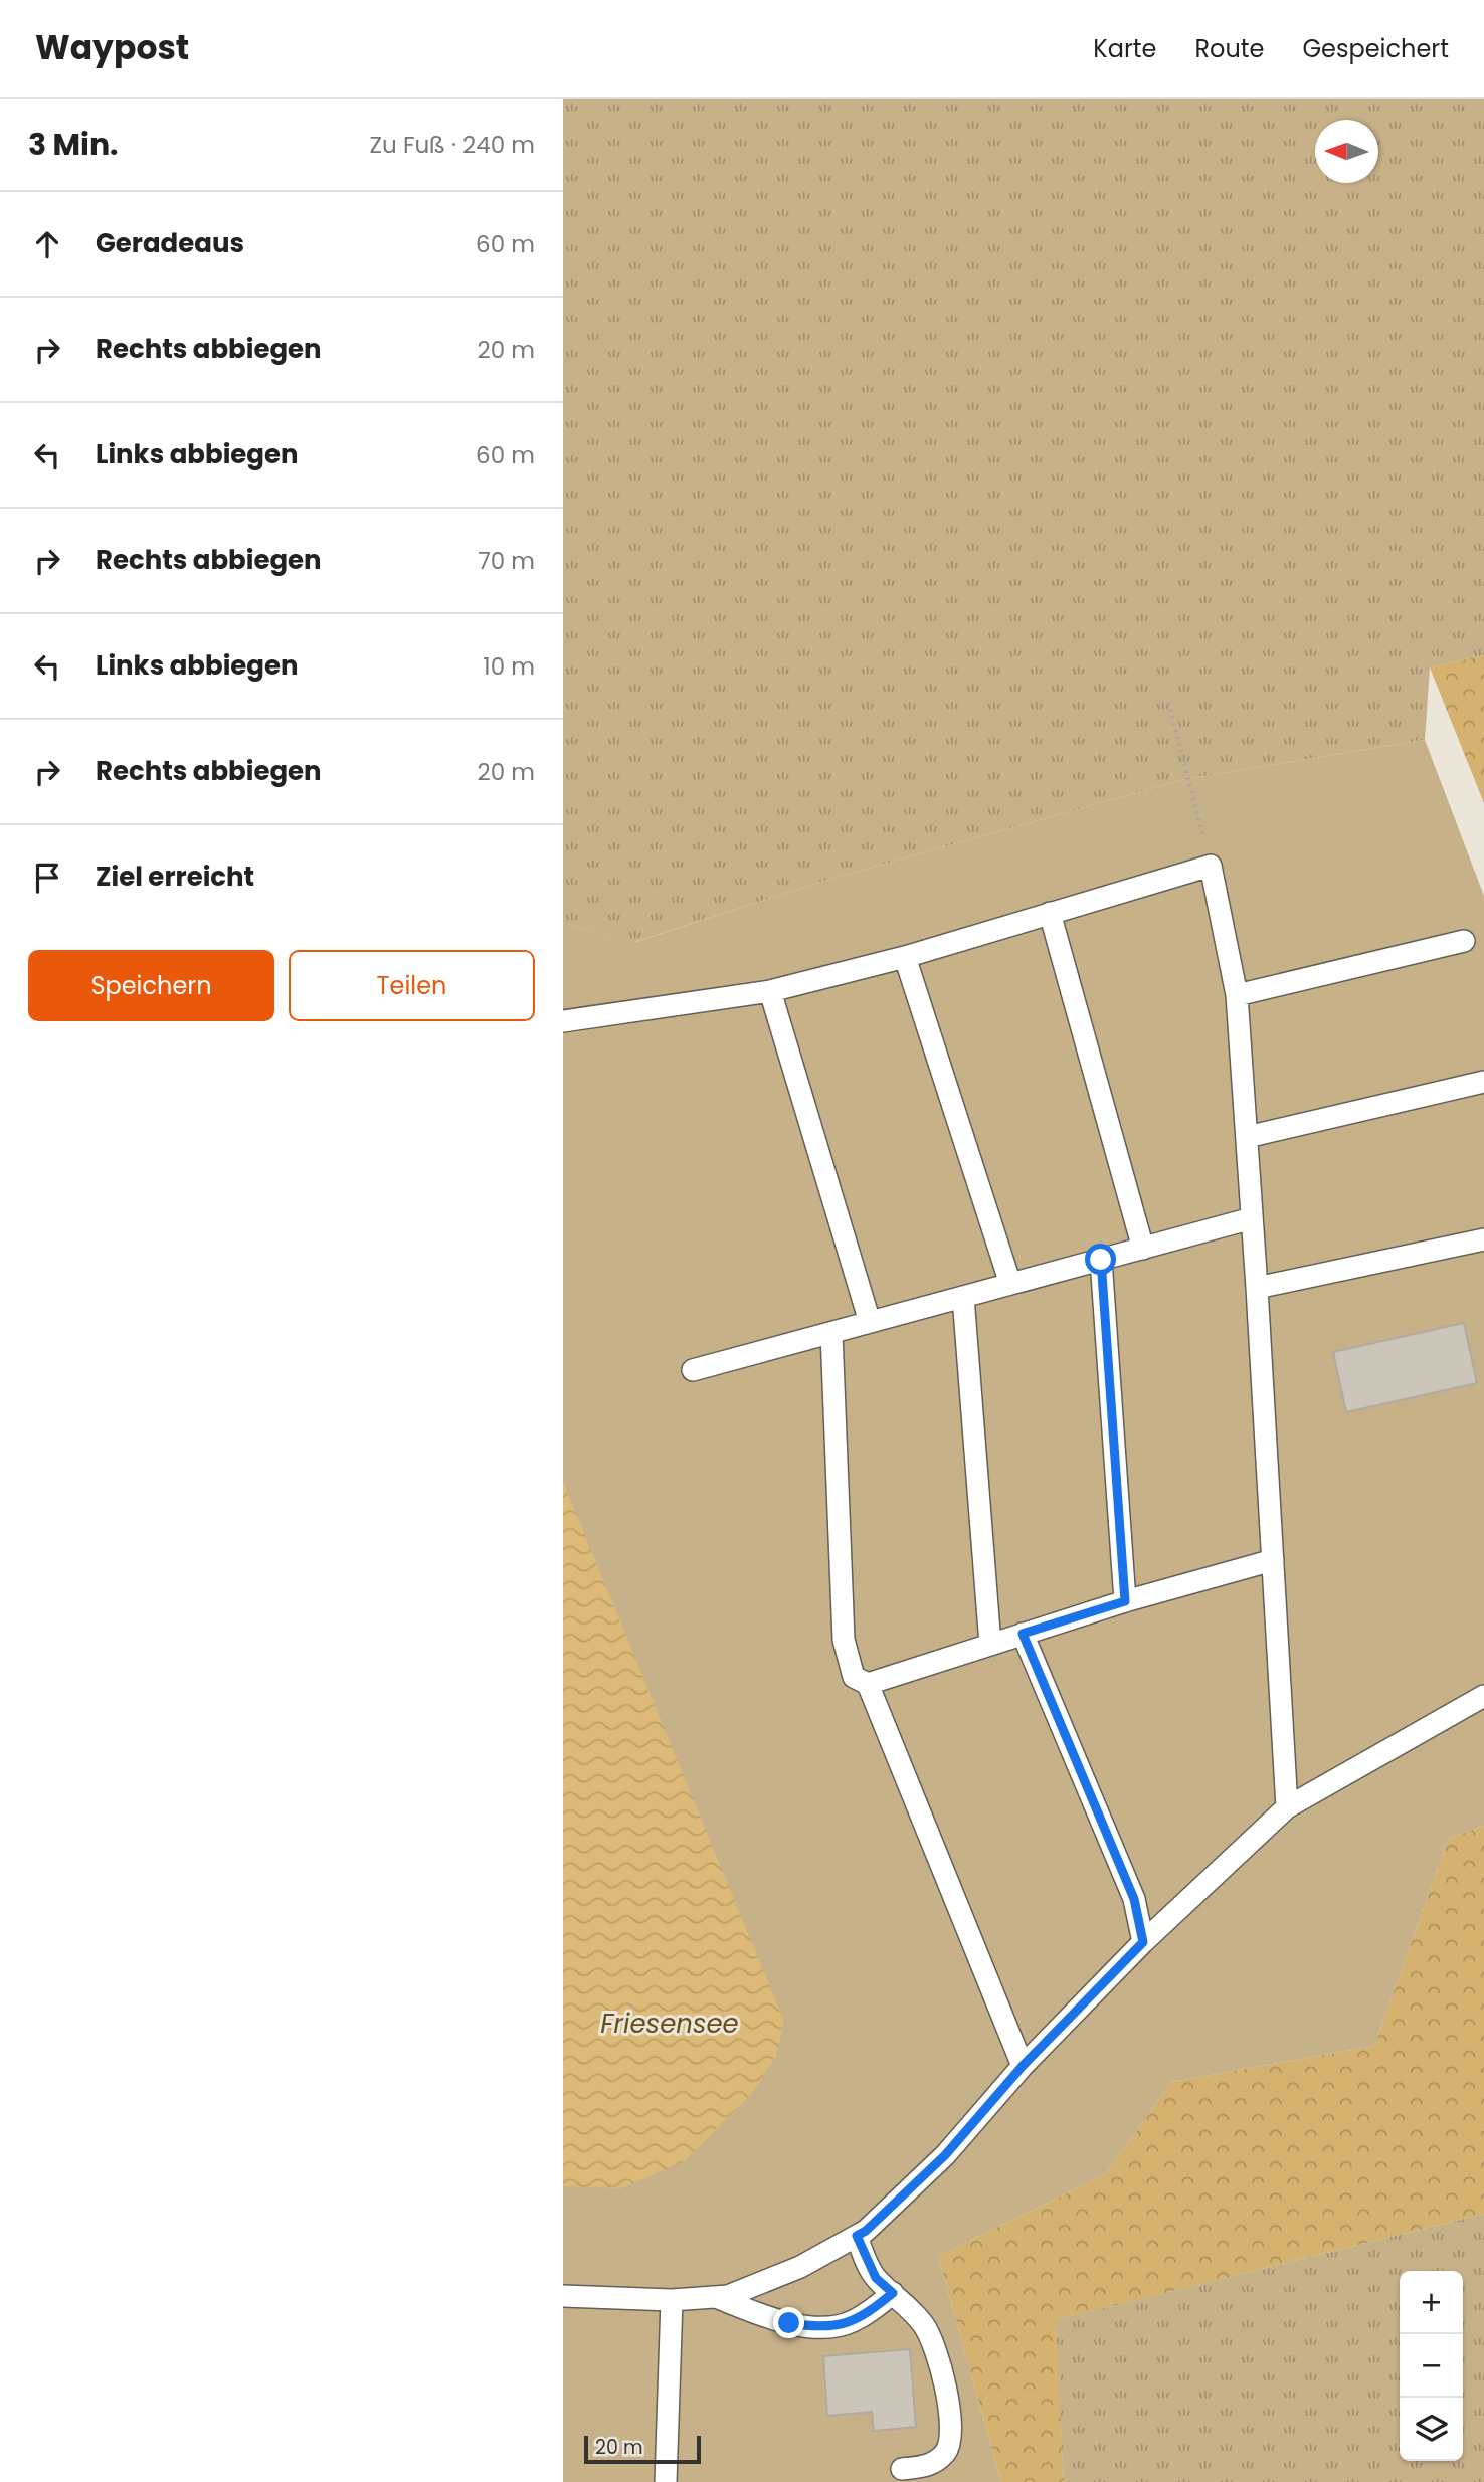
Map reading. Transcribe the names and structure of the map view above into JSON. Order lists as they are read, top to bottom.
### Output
{
  "water": ["Friesensee"],
  "scale_bar": "20 m",
  "north": "left",
  "page": {
    "header": "Waypost",
    "nav": ["Karte", "Route", "Gespeichert"],
    "heading": ["3 Min.", "Zu Fuß · 240 m"],
    "list": [
      ["Geradeaus", "60 m"],
      ["Rechts abbiegen", "20 m"],
      ["Links abbiegen", "60 m"],
      ["Rechts abbiegen", "70 m"],
      ["Links abbiegen", "10 m"],
      ["Rechts abbiegen", "20 m"],
      "Ziel erreicht"
    ],
    "buttons": ["Speichern", "Teilen"],
    "map_buttons": ["+", "−"],
    "scale": "20 m"
  }
}
